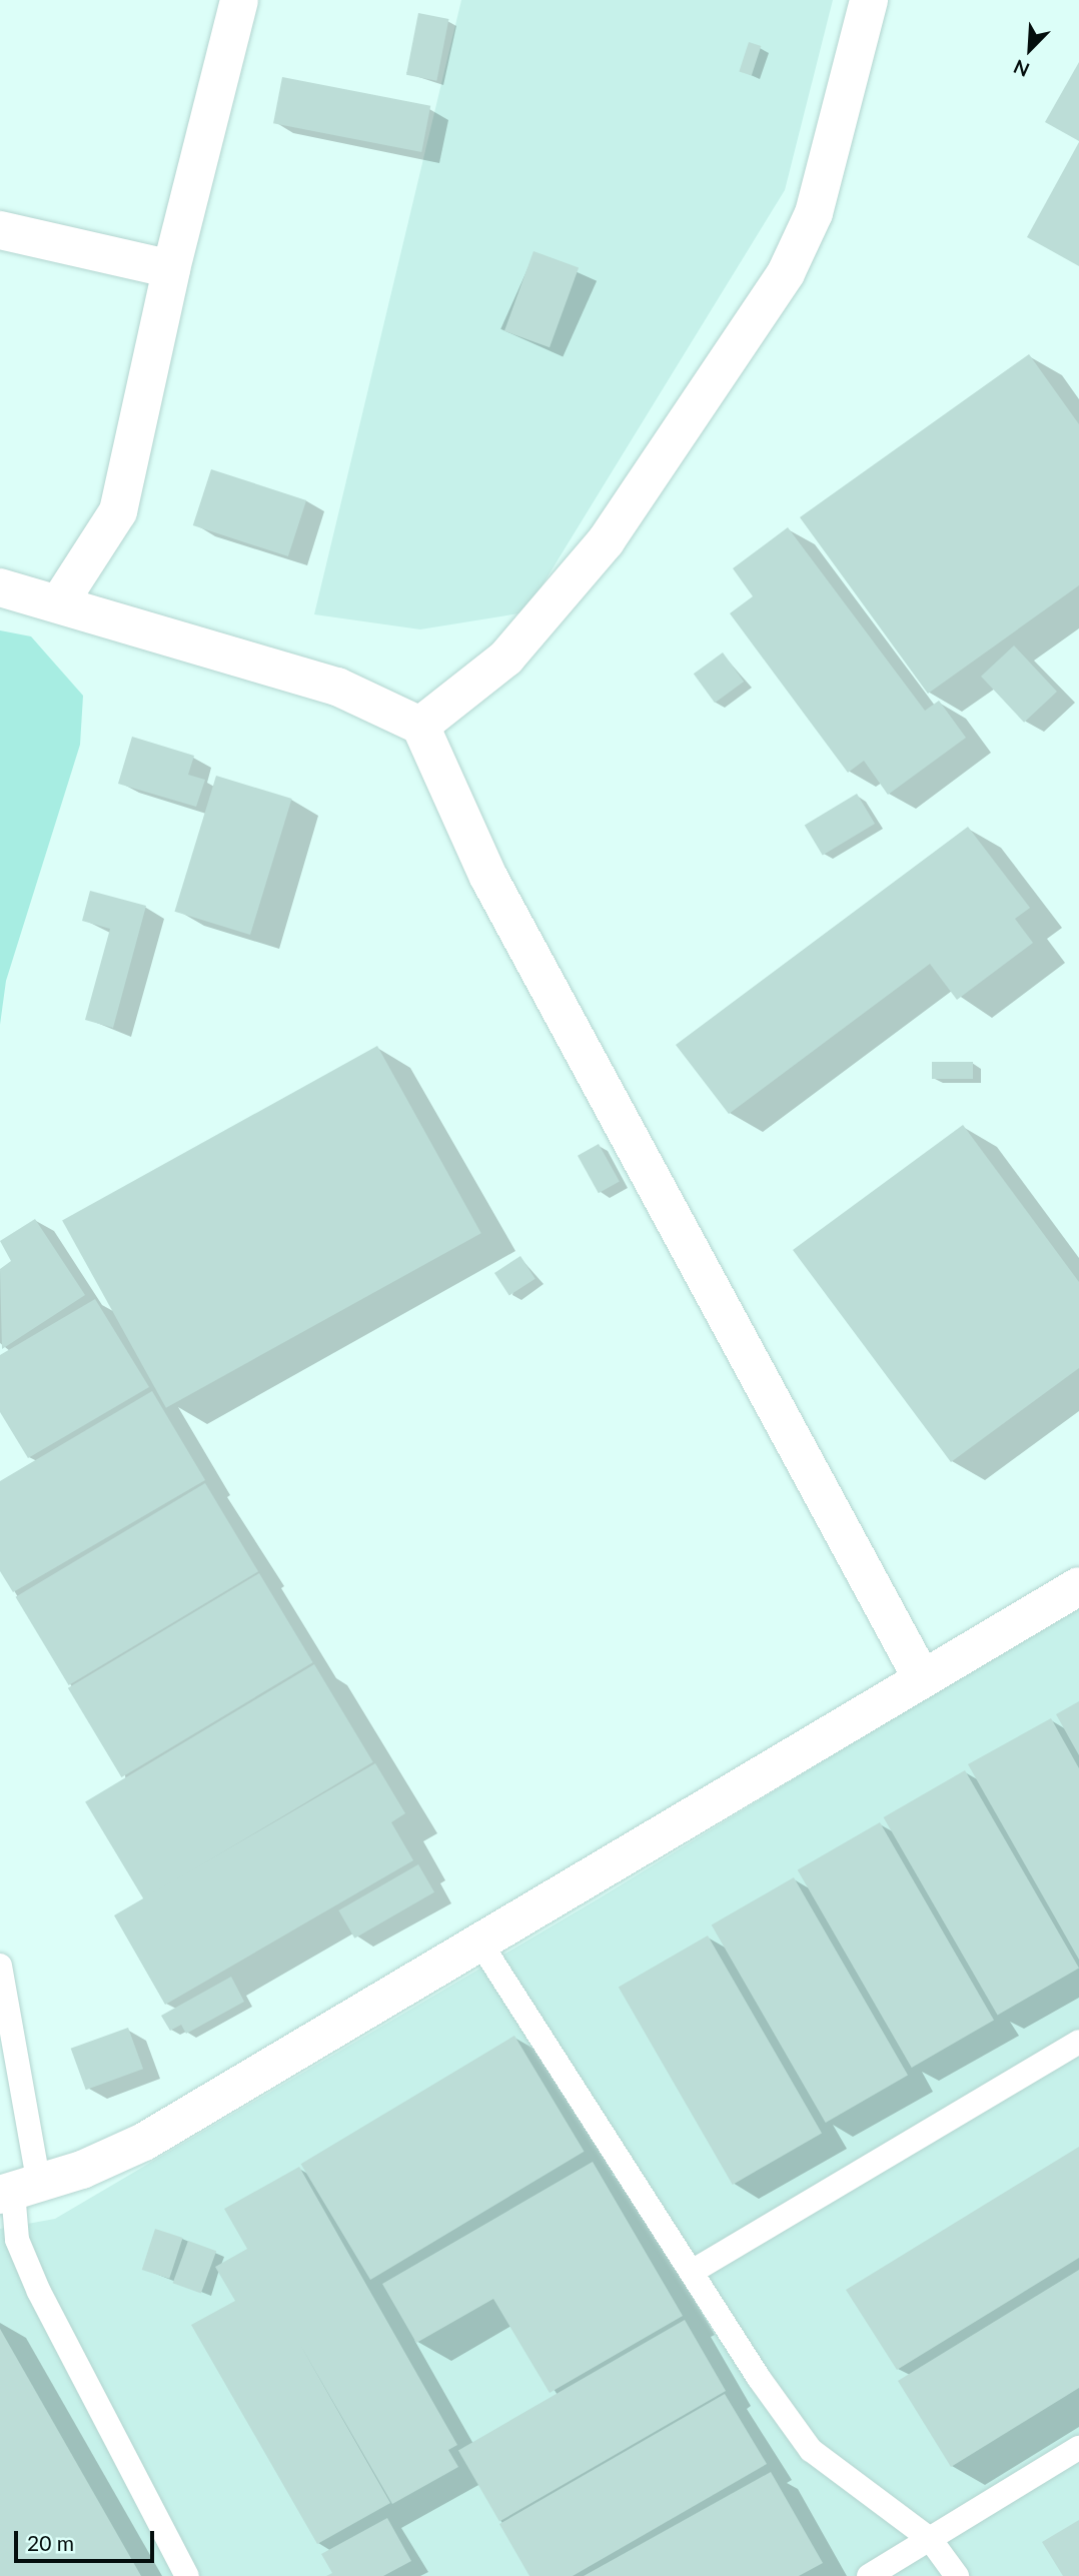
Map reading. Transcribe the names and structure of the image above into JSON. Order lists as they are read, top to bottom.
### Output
{
  "scale_bar": "20 m",
  "north": "bottom left"
}
